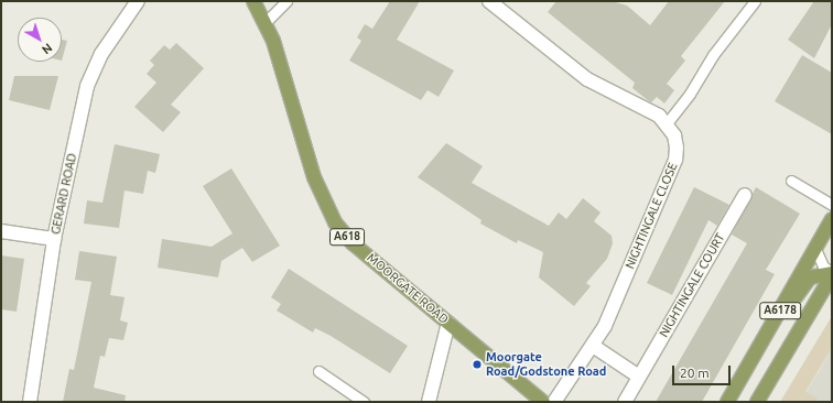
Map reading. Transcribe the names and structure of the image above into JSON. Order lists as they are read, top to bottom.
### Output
{
  "streets": {
    "main road": ["A618", "MOORGATE ROAD", "A6178"],
    "street": ["GERARD ROAD", "NIGHTINGALE CLOSE", "NIGHTINGALE COURT"]
  },
  "places": ["Moorgate Road/Godstone Road"],
  "scale_bar": "20 m",
  "north": "bottom right"
}
